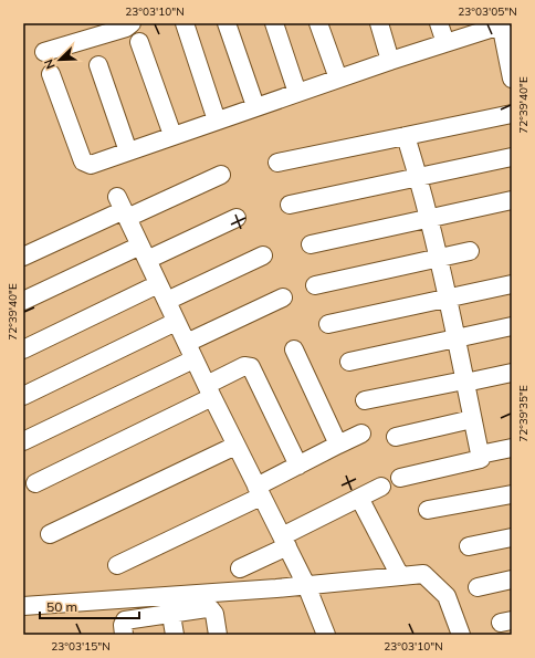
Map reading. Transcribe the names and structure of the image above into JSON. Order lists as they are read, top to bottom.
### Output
{
  "scale_bar": "50 m",
  "north": "bottom left",
  "coordinates": [
    "23°03'10\"N",
    "23°03'05\"N",
    "72°39'40\"E",
    "72°39'35\"E",
    "23°03'15\"N"
  ]
}
